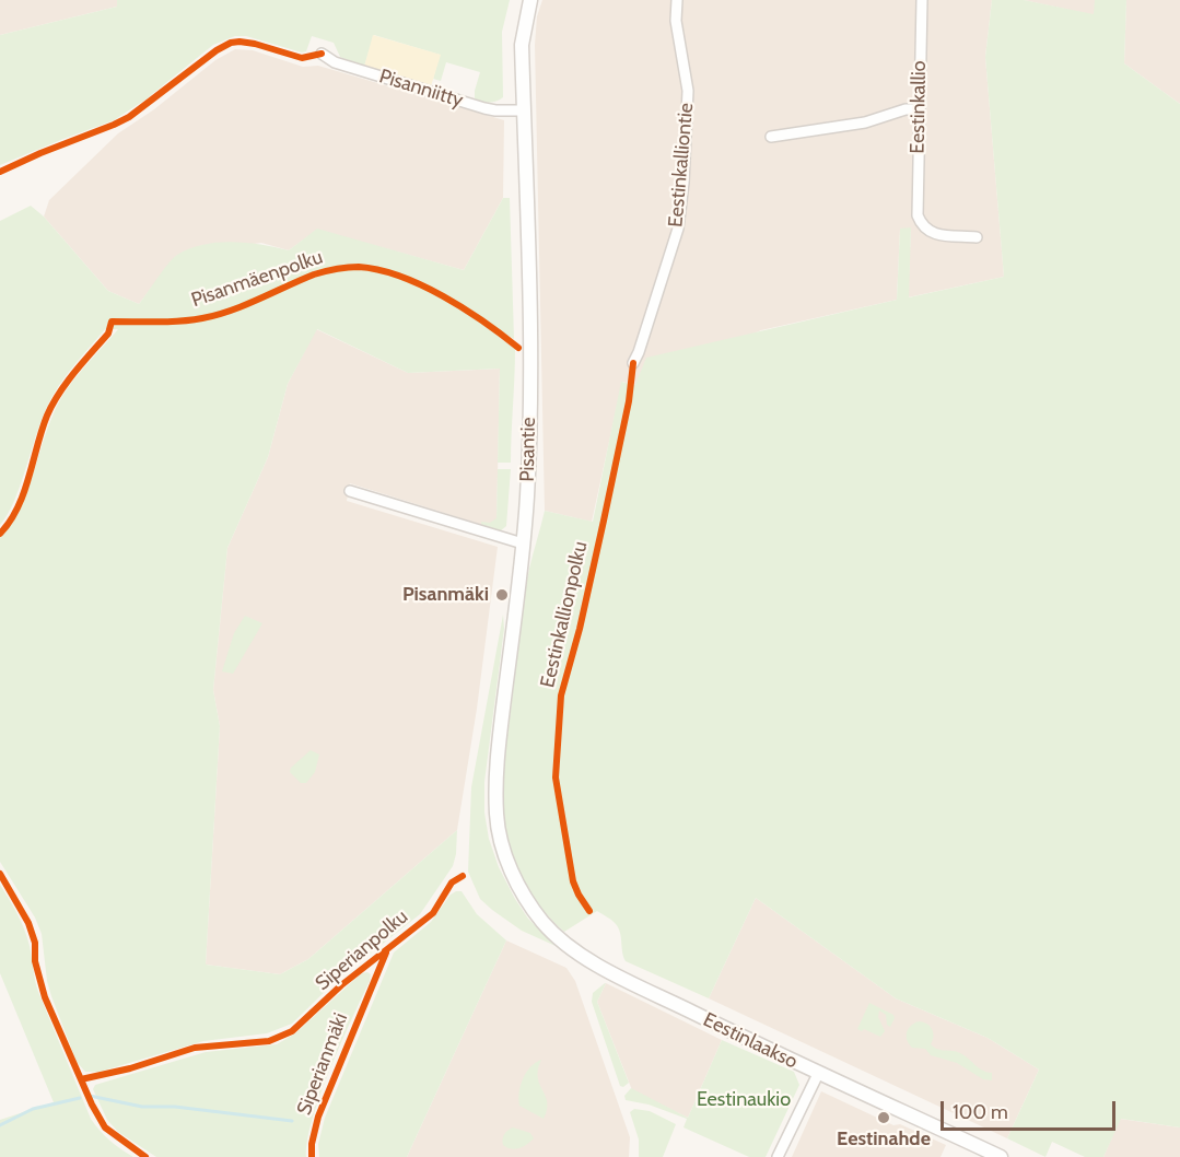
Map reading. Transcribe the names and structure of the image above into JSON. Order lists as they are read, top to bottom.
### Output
{
  "streets": {
    "street": [
      "Pisanniitty",
      "Eestinkallio",
      "Eestinkalliontie",
      "Pisantie",
      "Eestinlaakso"
    ],
    "cycle path": ["Pisanmäenpolku", "Eestinkallionpolku", "Siperianpolku"]
  },
  "crossings": [
    ["Pisanniitty", "Pisantie"],
    ["Pisantie", "Eestinlaakso"]
  ],
  "parks": ["Eestinaukio"],
  "places": ["Pisanmäki", "Eestinahde"],
  "scale_bar": "100 m"
}
